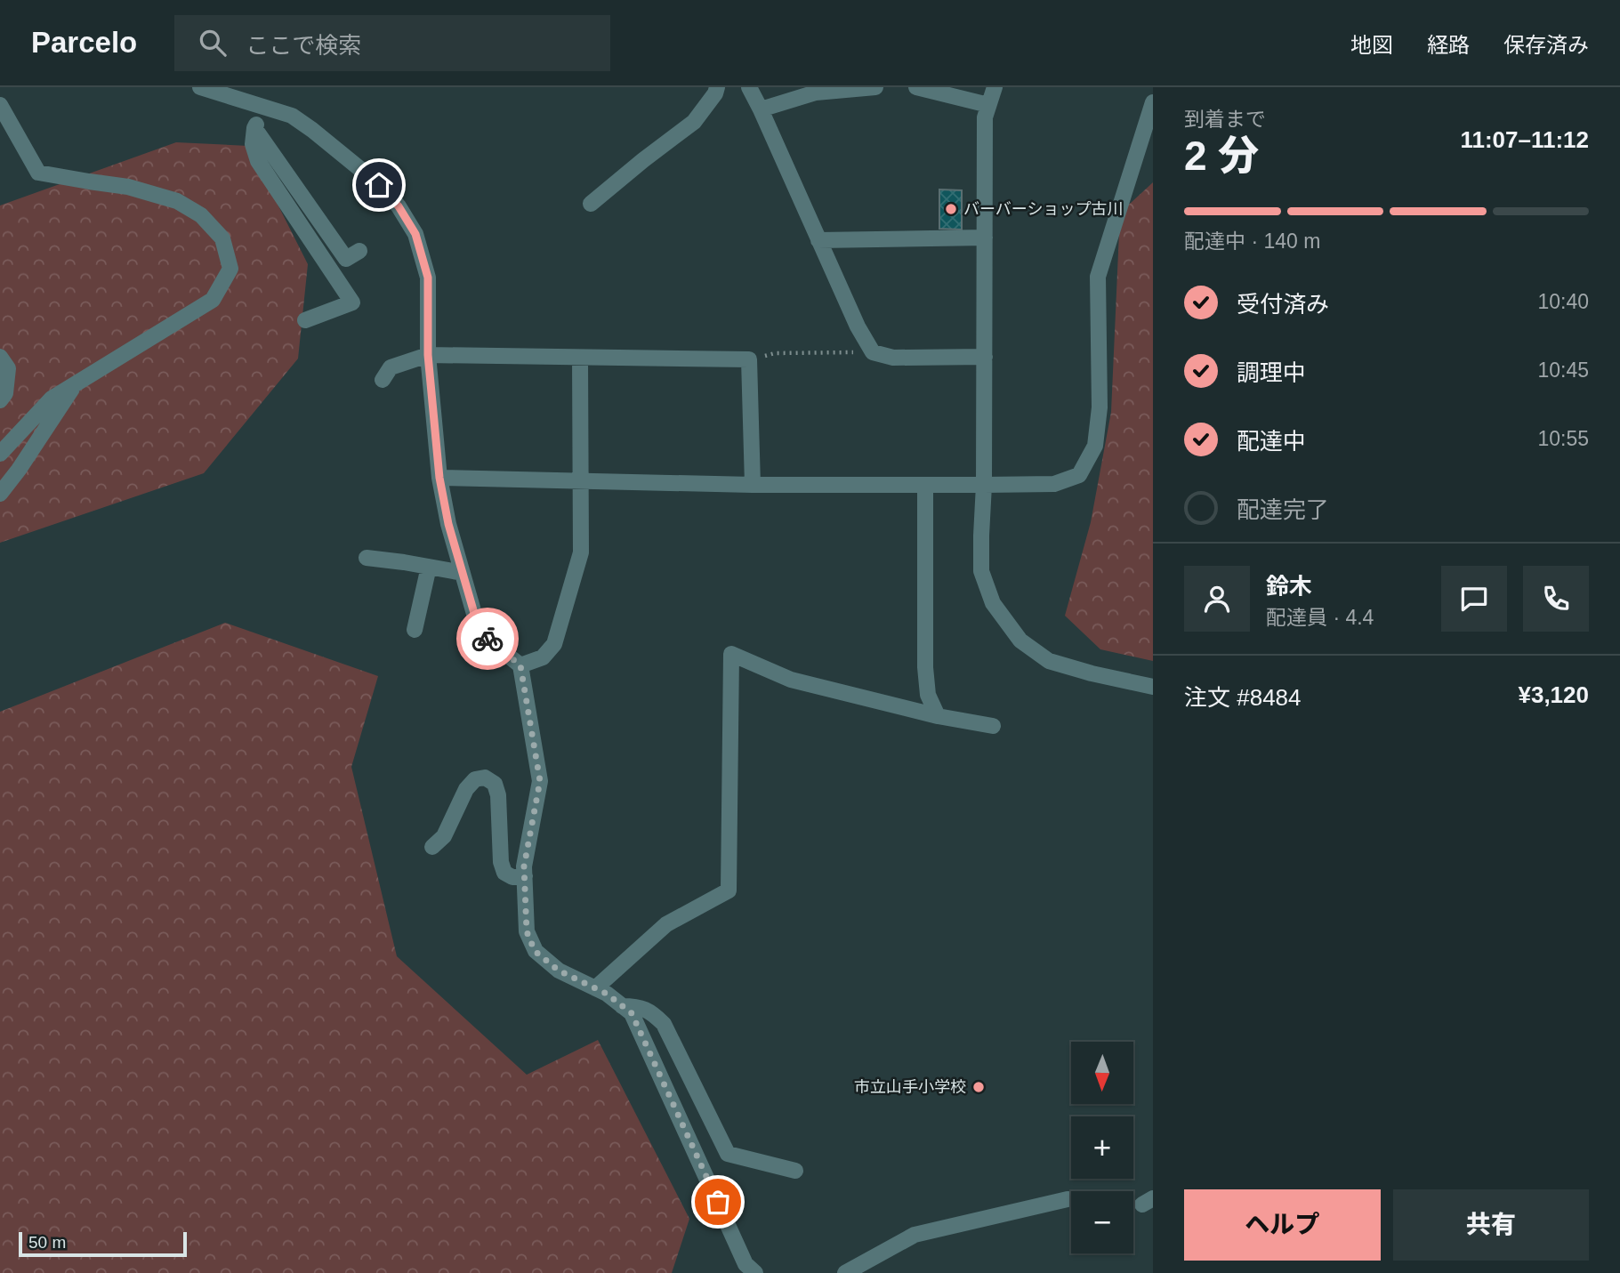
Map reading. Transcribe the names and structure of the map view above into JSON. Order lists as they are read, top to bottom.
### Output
{
  "places": ["バーバーショップ古川", "市立山手小学校"],
  "scale_bar": "50 m",
  "north": "bottom",
  "page": {
    "header": "Parcelo",
    "search": "ここで検索",
    "nav": ["地図", "経路", "保存済み"],
    "heading": ["2 分", "到着まで", "11:07–11:12"],
    "panel": [
      "鈴木",
      "配達員 · 4.4",
      "注文 #8484",
      "¥3,120"
    ],
    "bar": "配達中 · 140 m",
    "list": [
      ["受付済み", "10:40"],
      ["調理中", "10:45"],
      ["配達中", "10:55"],
      "配達完了"
    ],
    "map_buttons": ["+", "−"],
    "buttons": ["ヘルプ", "共有"],
    "scale": "50 m"
  }
}
